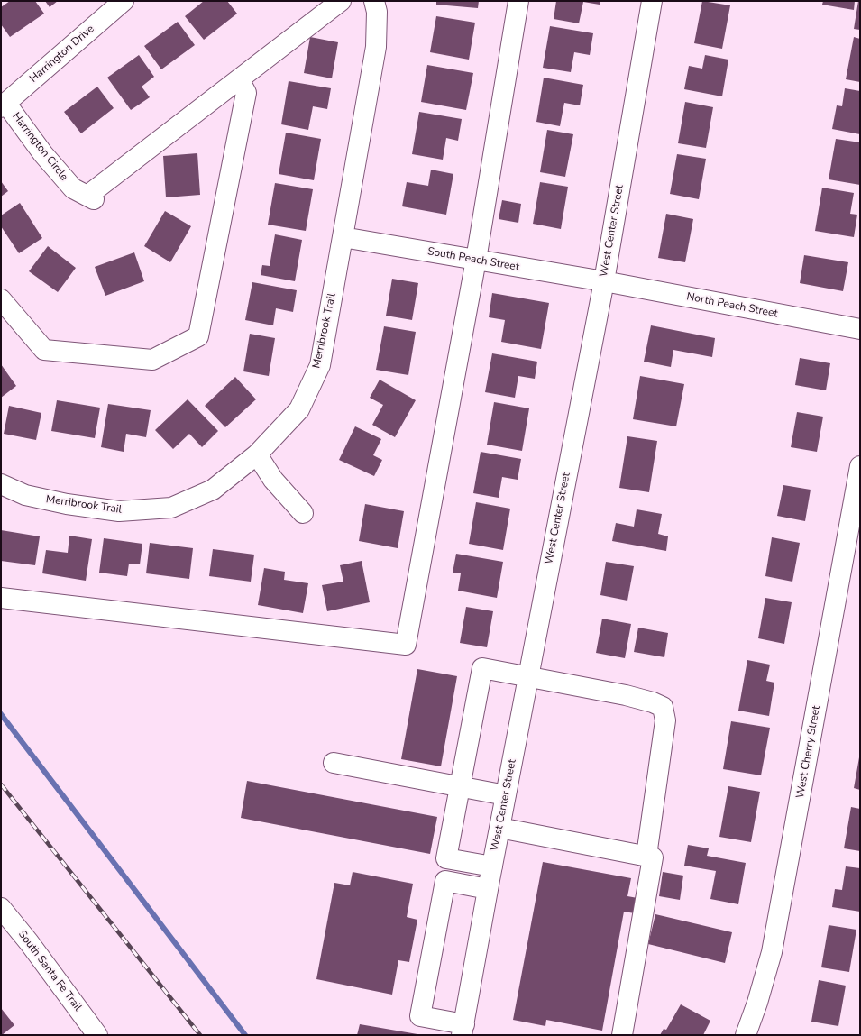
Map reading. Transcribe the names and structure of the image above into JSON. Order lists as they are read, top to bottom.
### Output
{
  "streets": {
    "street": [
      "Harrington Drive",
      "Harrington Circle",
      "West Center Street",
      "South Peach Street",
      "North Peach Street",
      "Merribrook Trail",
      "West Cherry Street",
      "South Santa Fe Trail"
    ]
  },
  "crossings": [
    ["Harrington Drive", "Harrington Circle"],
    ["West Center Street", "South Peach Street"],
    ["West Center Street", "North Peach Street"],
    ["South Peach Street", "North Peach Street"],
    ["South Peach Street", "Merribrook Trail"]
  ]
}
